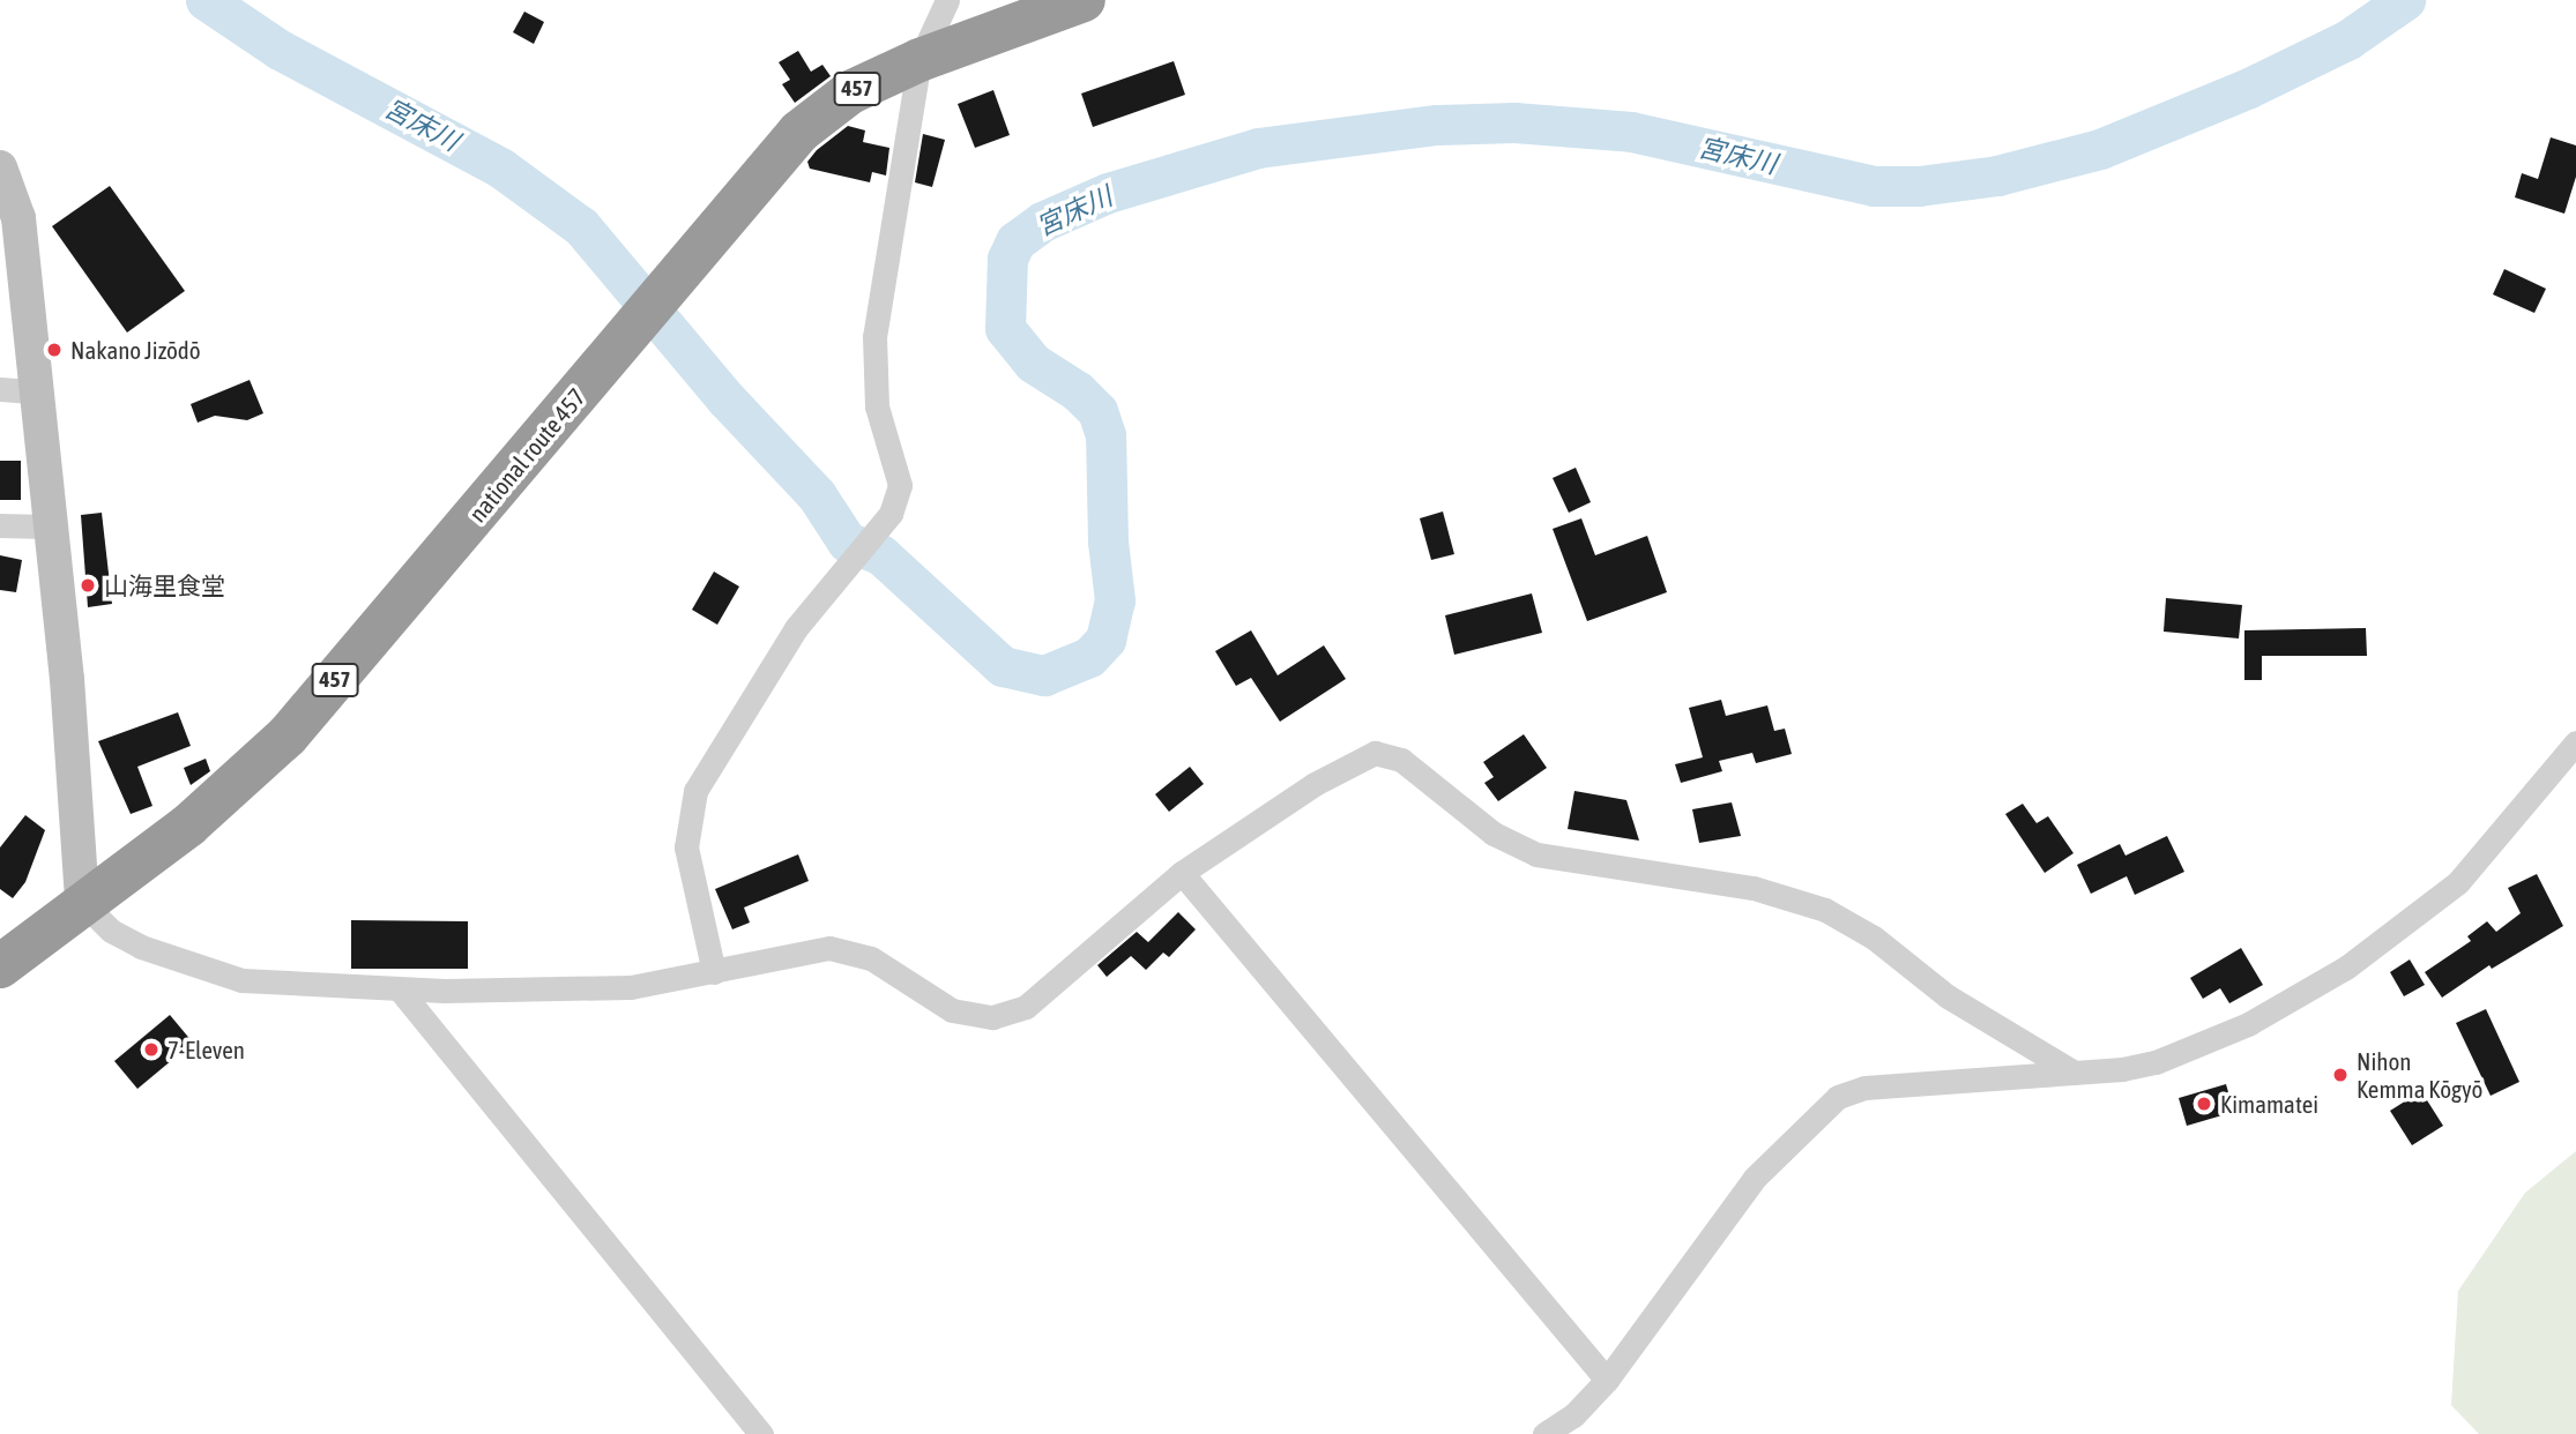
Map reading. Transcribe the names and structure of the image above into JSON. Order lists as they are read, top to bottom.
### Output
{
  "streets": {
    "highway": ["457", "national route 457"]
  },
  "water": ["宮床川"],
  "places": [
    "Nakano Jizōdō",
    "山海里食堂",
    "7-Eleven",
    "Nihon Kemma Kōgyō",
    "Kimamatei"
  ]
}
